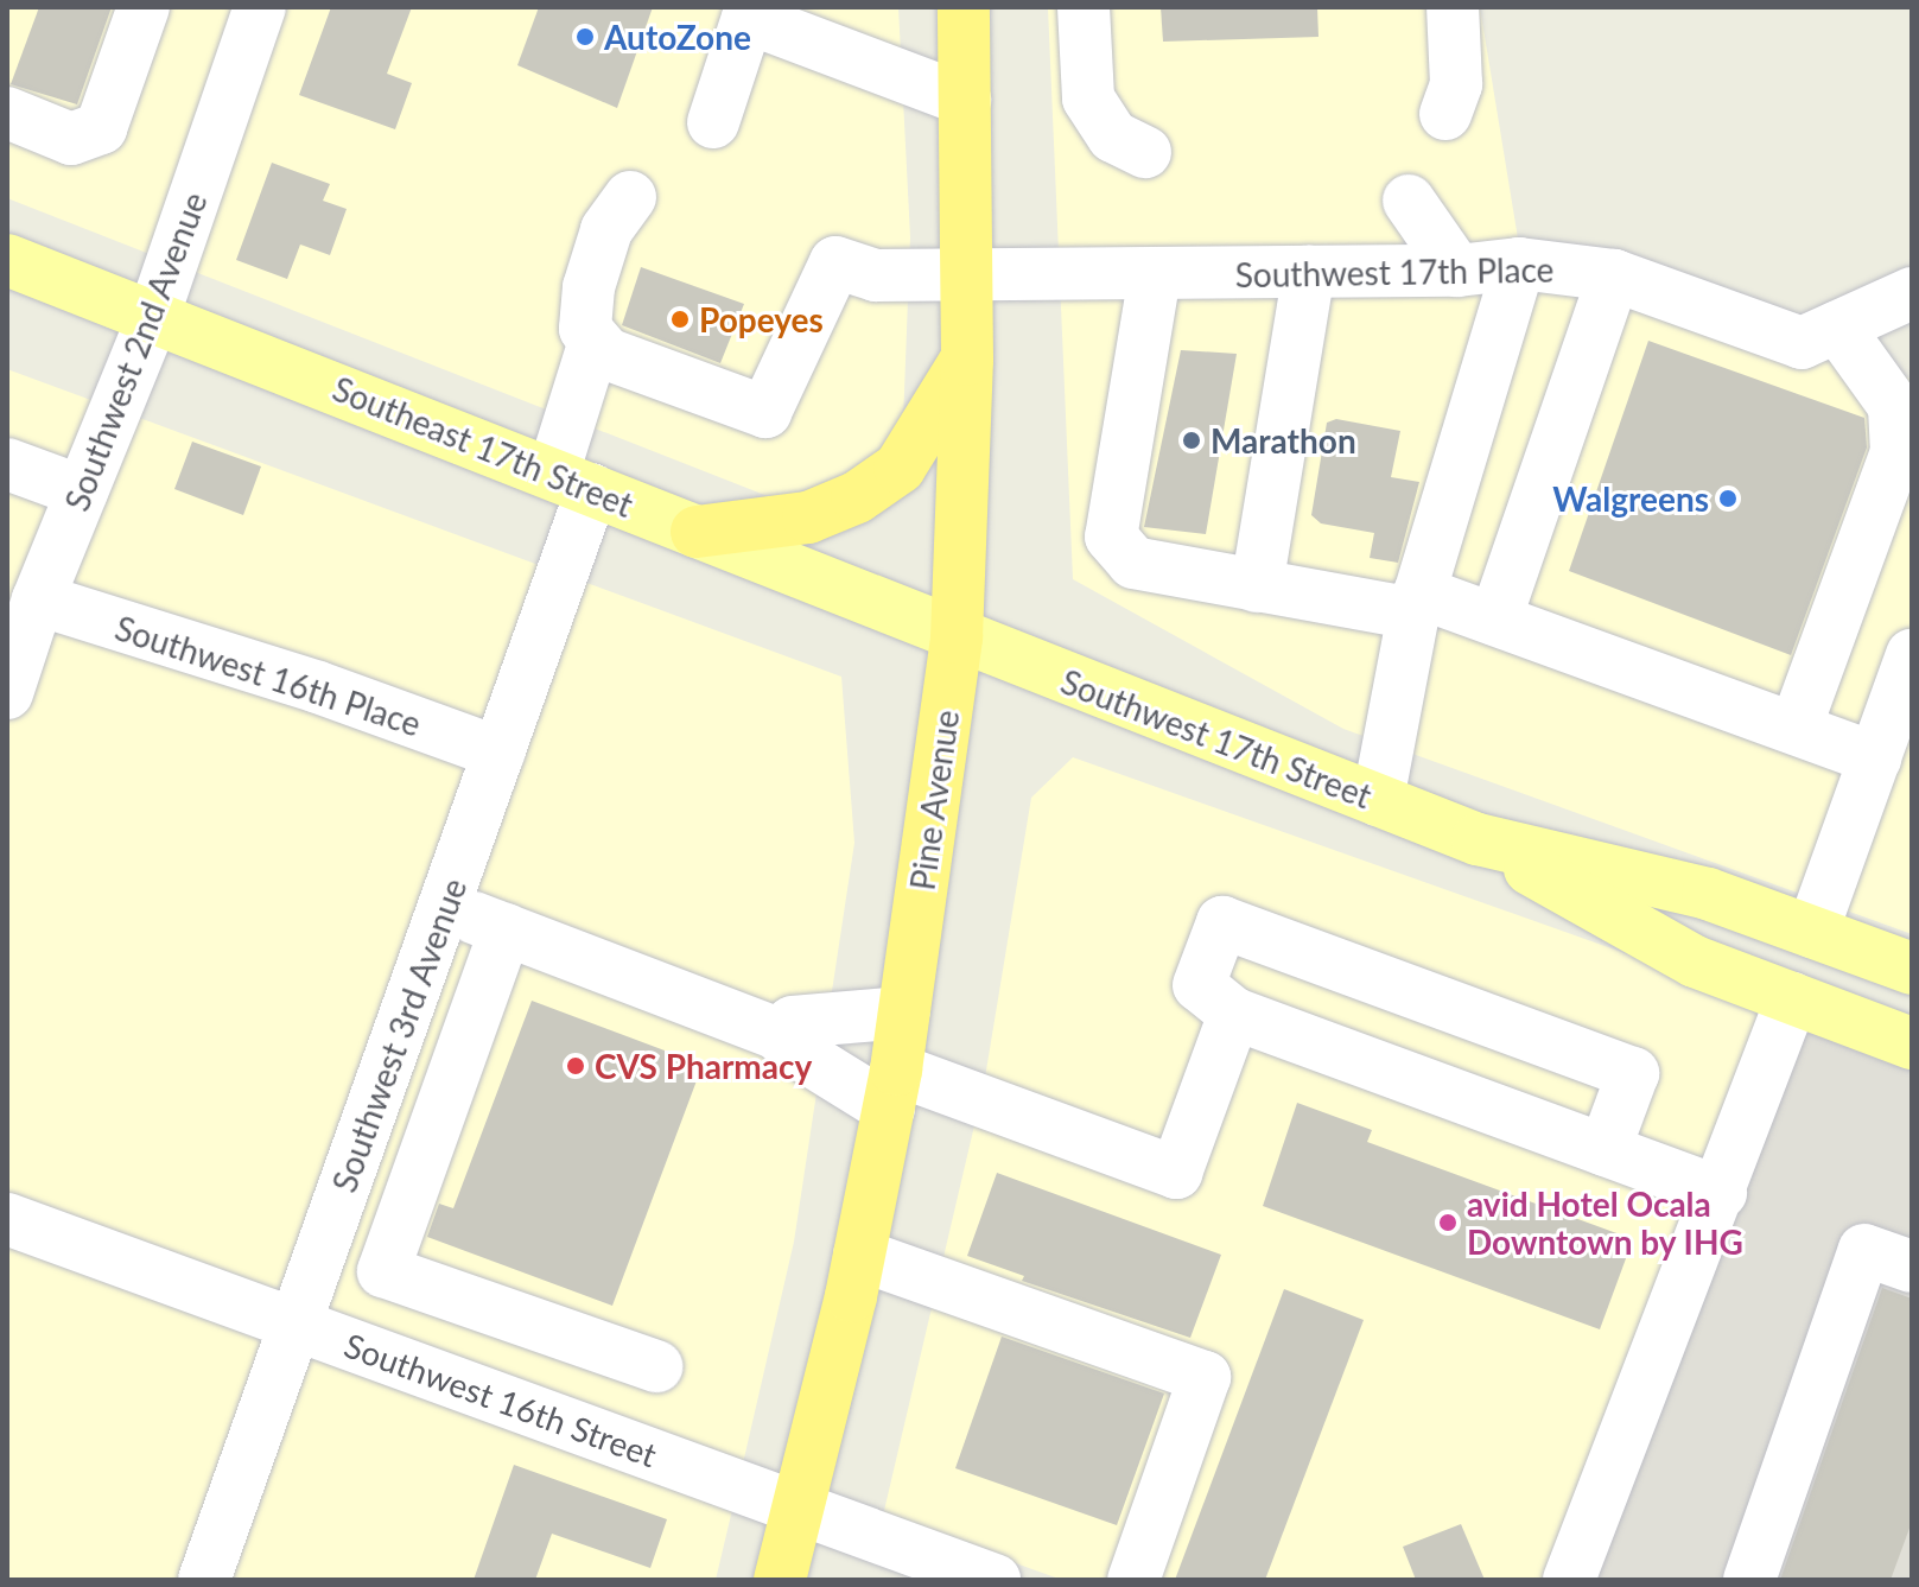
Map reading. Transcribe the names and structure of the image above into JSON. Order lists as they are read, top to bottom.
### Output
{
  "streets": {
    "highway": ["Pine Avenue"],
    "main road": ["Southeast 17th Street", "Southwest 17th Street"],
    "street": [
      "Southwest 17th Place",
      "Southwest 2nd Avenue",
      "Southwest 16th Place",
      "Southwest 3rd Avenue",
      "Southwest 16th Street"
    ]
  },
  "crossings": [
    ["Southwest 17th Place", "Pine Avenue"],
    ["Southwest 17th Place", "Southwest 3rd Avenue"],
    ["Southwest 2nd Avenue", "Southeast 17th Street"],
    ["Southwest 2nd Avenue", "Southwest 16th Place"],
    ["Southeast 17th Street", "Southwest 17th Street"],
    ["Southeast 17th Street", "Pine Avenue"],
    ["Southeast 17th Street", "Southwest 3rd Avenue"],
    ["Southwest 16th Place", "Southwest 3rd Avenue"],
    ["Southwest 17th Street", "Pine Avenue"],
    ["Pine Avenue", "Southwest 16th Street"],
    ["Southwest 3rd Avenue", "Southwest 16th Street"]
  ],
  "places": [
    "AutoZone",
    "Popeyes",
    "Marathon",
    "Walgreens",
    "CVS Pharmacy",
    "avid Hotel Ocala Downtown by IHG"
  ]
}
